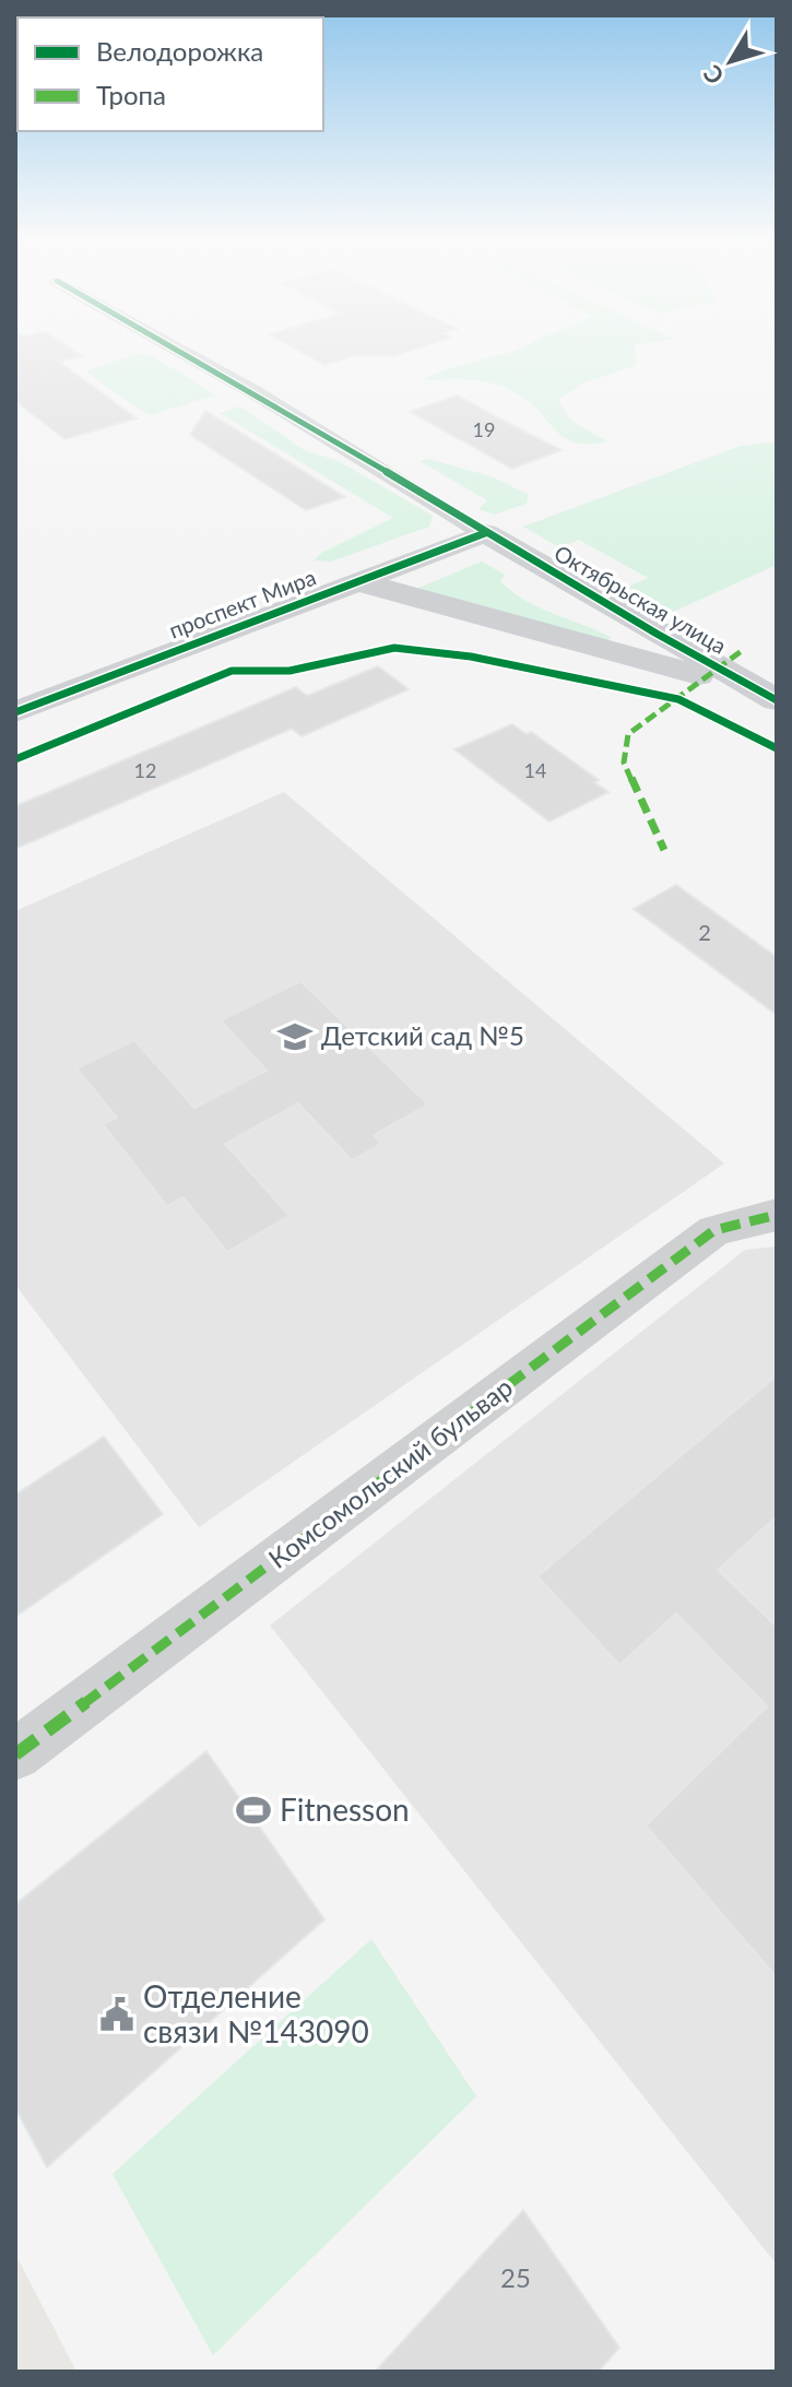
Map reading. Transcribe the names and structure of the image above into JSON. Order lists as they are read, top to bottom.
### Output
{
  "streets": {
    "street": ["Октябрьская улица", "проспект Мира", "Комсомольский бульвар"]
  },
  "crossings": [
    ["Октябрьская улица", "проспект Мира"]
  ],
  "places": {
    "school or university": ["Детский сад №5"],
    "sports": ["Fitnesson"],
    "public building": ["Отделение связи №143090"]
  },
  "house_numbers": [
    "19",
    "12",
    "14",
    "2",
    "25"
  ],
  "legend": ["Велодорожка", "Тропа"],
  "north": "bottom left"
}
